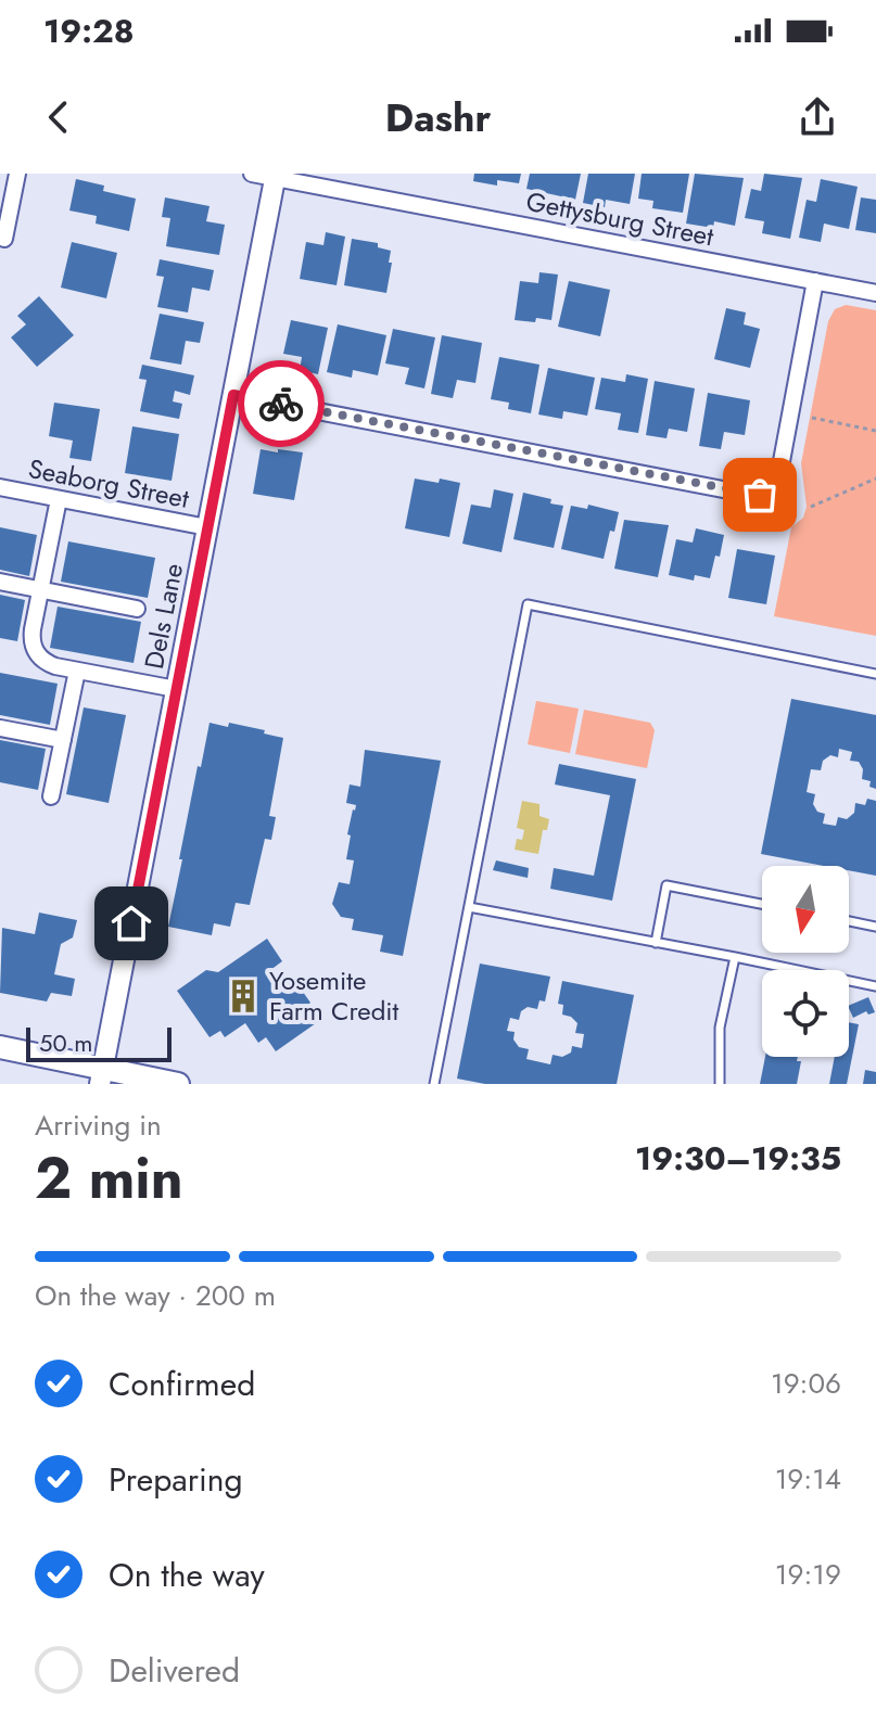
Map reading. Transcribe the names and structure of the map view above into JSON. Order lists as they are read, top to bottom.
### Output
{
  "streets": {
    "street": ["Gettysburg Street", "Seaborg Street", "Dels Lane"]
  },
  "crossings": [
    ["Gettysburg Street", "Dels Lane"],
    ["Seaborg Street", "Dels Lane"]
  ],
  "places": {
    "building": ["Yosemite Farm Credit"]
  },
  "scale_bar": "50 m",
  "north": "bottom",
  "page": {
    "status": "19:28",
    "header": "Dashr",
    "scale": "50 m",
    "heading": ["2 min", "Arriving in", "19:30–19:35"],
    "bar": "On the way · 200 m",
    "list": [
      ["Confirmed", "19:06"],
      ["Preparing", "19:14"],
      ["On the way", "19:19"],
      "Delivered"
    ]
  }
}
